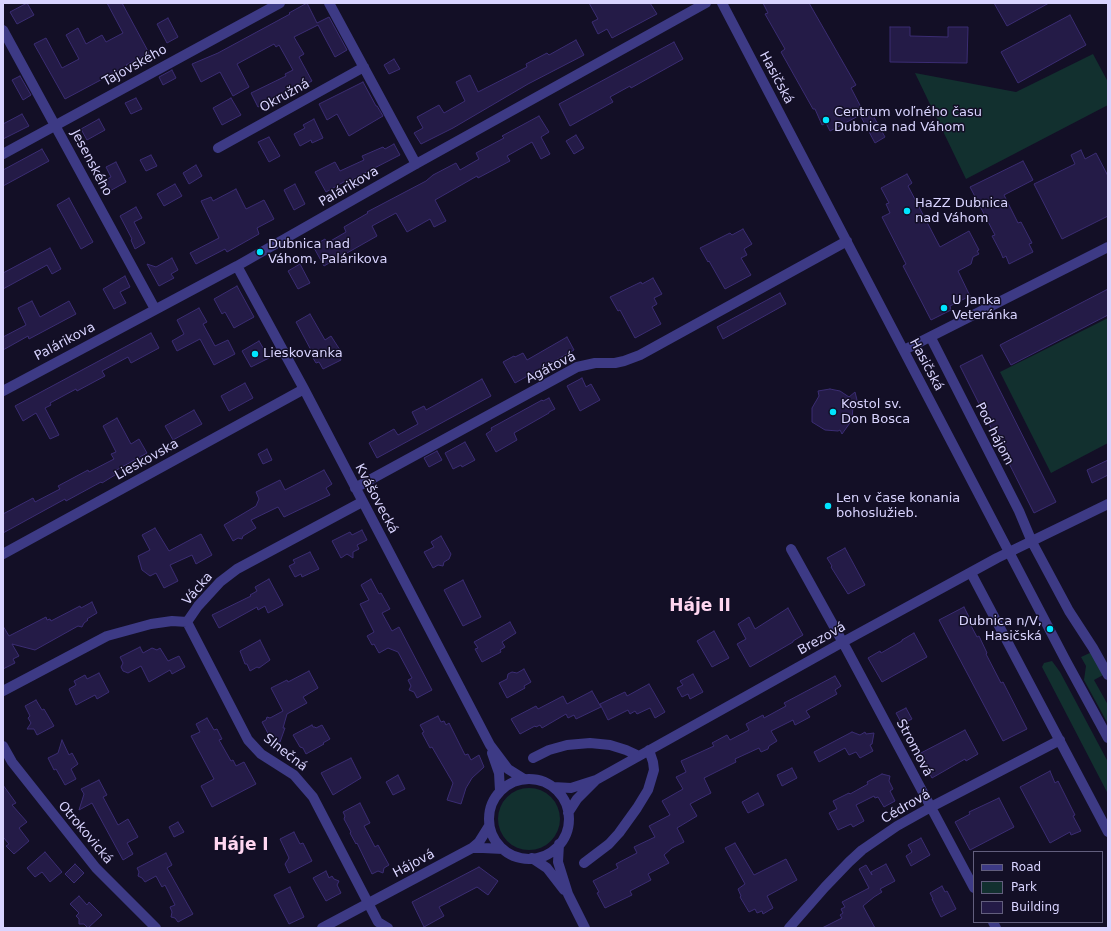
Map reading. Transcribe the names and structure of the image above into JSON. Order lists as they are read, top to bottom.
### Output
{
  "streets": {
    "street": [
      "Tajovského",
      "Hasičská",
      "Okružná",
      "Jesenského",
      "Palárikova",
      "Agátová",
      "Pod hájom",
      "Lieskovska",
      "Kvášovecká",
      "Vácka",
      "Brezová",
      "Stromová",
      "Slnečná",
      "Cédrová",
      "Otrokovická",
      "Hájová"
    ]
  },
  "crossings": [
    ["Tajovského", "Jesenského"],
    ["Hasičská", "Agátová"],
    ["Hasičská", "Brezová"],
    ["Jesenského", "Palárikova"],
    ["Palárikova", "Kvášovecká"],
    ["Agátová", "Kvášovecká"],
    ["Lieskovska", "Kvášovecká"],
    ["Kvášovecká", "Vácka"],
    ["Kvášovecká", "Brezová"],
    ["Kvášovecká", "Hájová"],
    ["Vácka", "Slnečná"],
    ["Brezová", "Stromová"],
    ["Brezová", "Hájová"],
    ["Stromová", "Cédrová"],
    ["Slnečná", "Hájová"]
  ],
  "districts": ["Háje II", "Háje I"],
  "places": [
    "Centrum voľného času Dubnica nad Váhom",
    "HaZZ Dubnica nad Váhom",
    "Dubnica nad Váhom, Palárikova",
    "U Janka Veteránka",
    "Lieskovanka",
    "Kostol sv. Don Bosca",
    "Len v čase konania bohoslužieb.",
    "Dubnica n/V, Hasičská"
  ],
  "legend": ["Road", "Park", "Building"]
}
